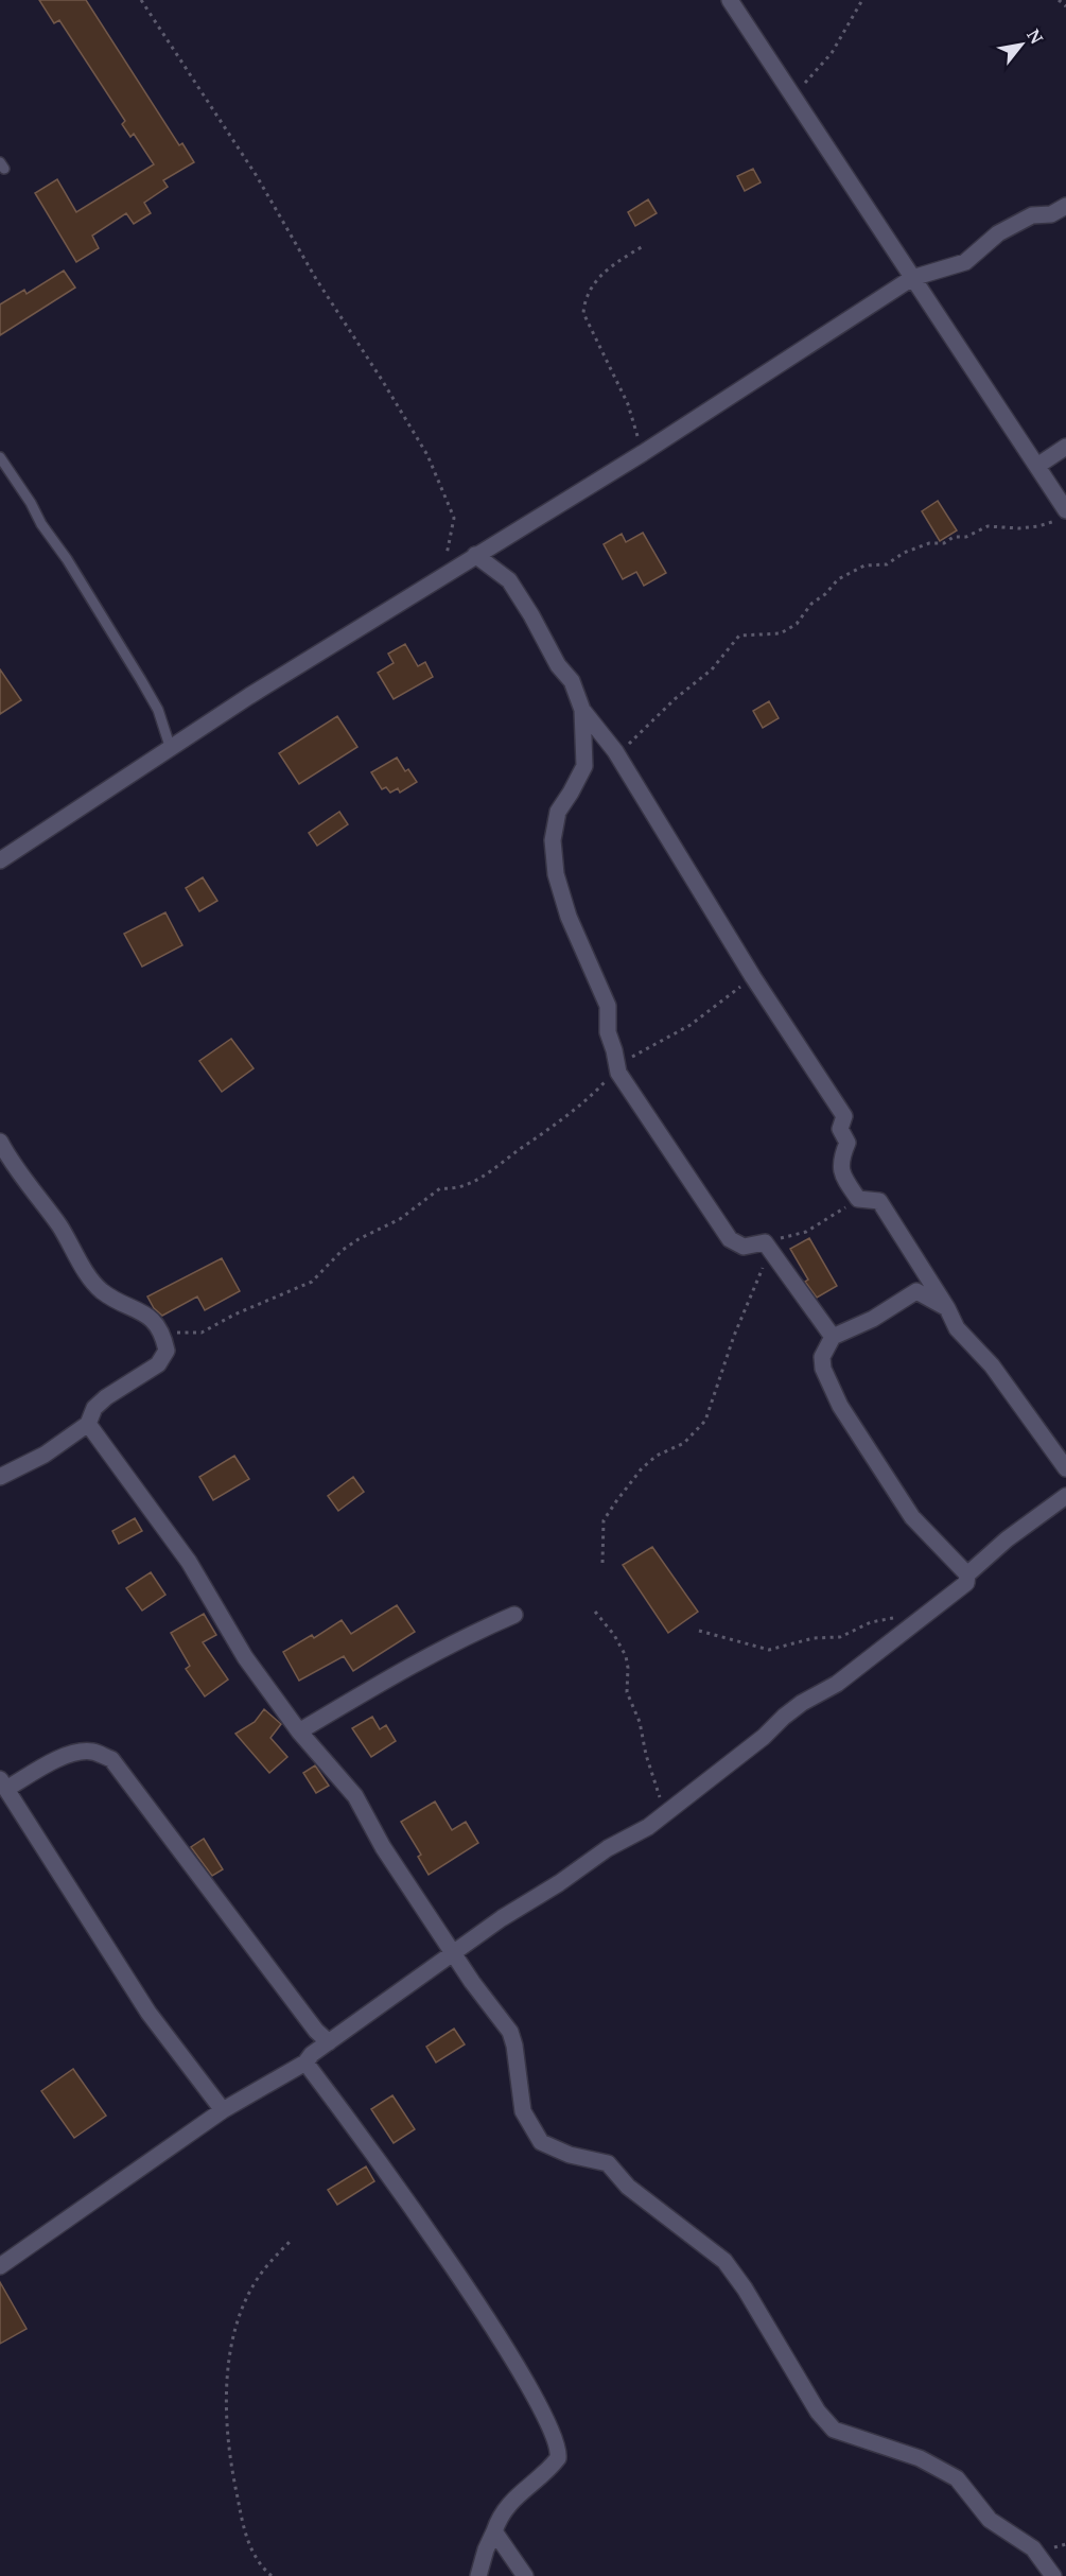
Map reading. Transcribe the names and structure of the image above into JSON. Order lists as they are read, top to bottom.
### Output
{
  "north": "top right"
}
